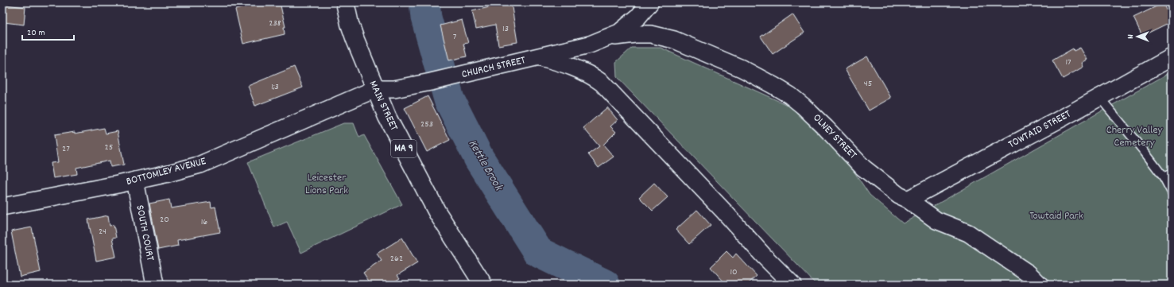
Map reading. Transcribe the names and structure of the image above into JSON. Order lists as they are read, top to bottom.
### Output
{
  "streets": {
    "highway": ["MAIN STREET", "MA 9"],
    "street": [
      "CHURCH STREET",
      "TOWTAID STREET",
      "OLNEY STREET",
      "BOTTOMLEY AVENUE",
      "SOUTH COURT"
    ]
  },
  "crossings": [
    ["CHURCH STREET", "MAIN STREET"],
    ["CHURCH STREET", "OLNEY STREET"],
    ["CHURCH STREET", "BOTTOMLEY AVENUE"],
    ["MAIN STREET", "BOTTOMLEY AVENUE"],
    ["TOWTAID STREET", "OLNEY STREET"],
    ["BOTTOMLEY AVENUE", "SOUTH COURT"]
  ],
  "water": ["Kettle Brook"],
  "parks": ["Cherry Valley Cemetery", "Leicester Lions Park", "Towtaid Park"],
  "house_numbers": [
    "238",
    "13",
    "7",
    "17",
    "45",
    "1;3",
    "253",
    "25",
    "27",
    "20",
    "16",
    "24",
    "262",
    "10"
  ],
  "scale_bar": "20 m",
  "north": "left"
}
